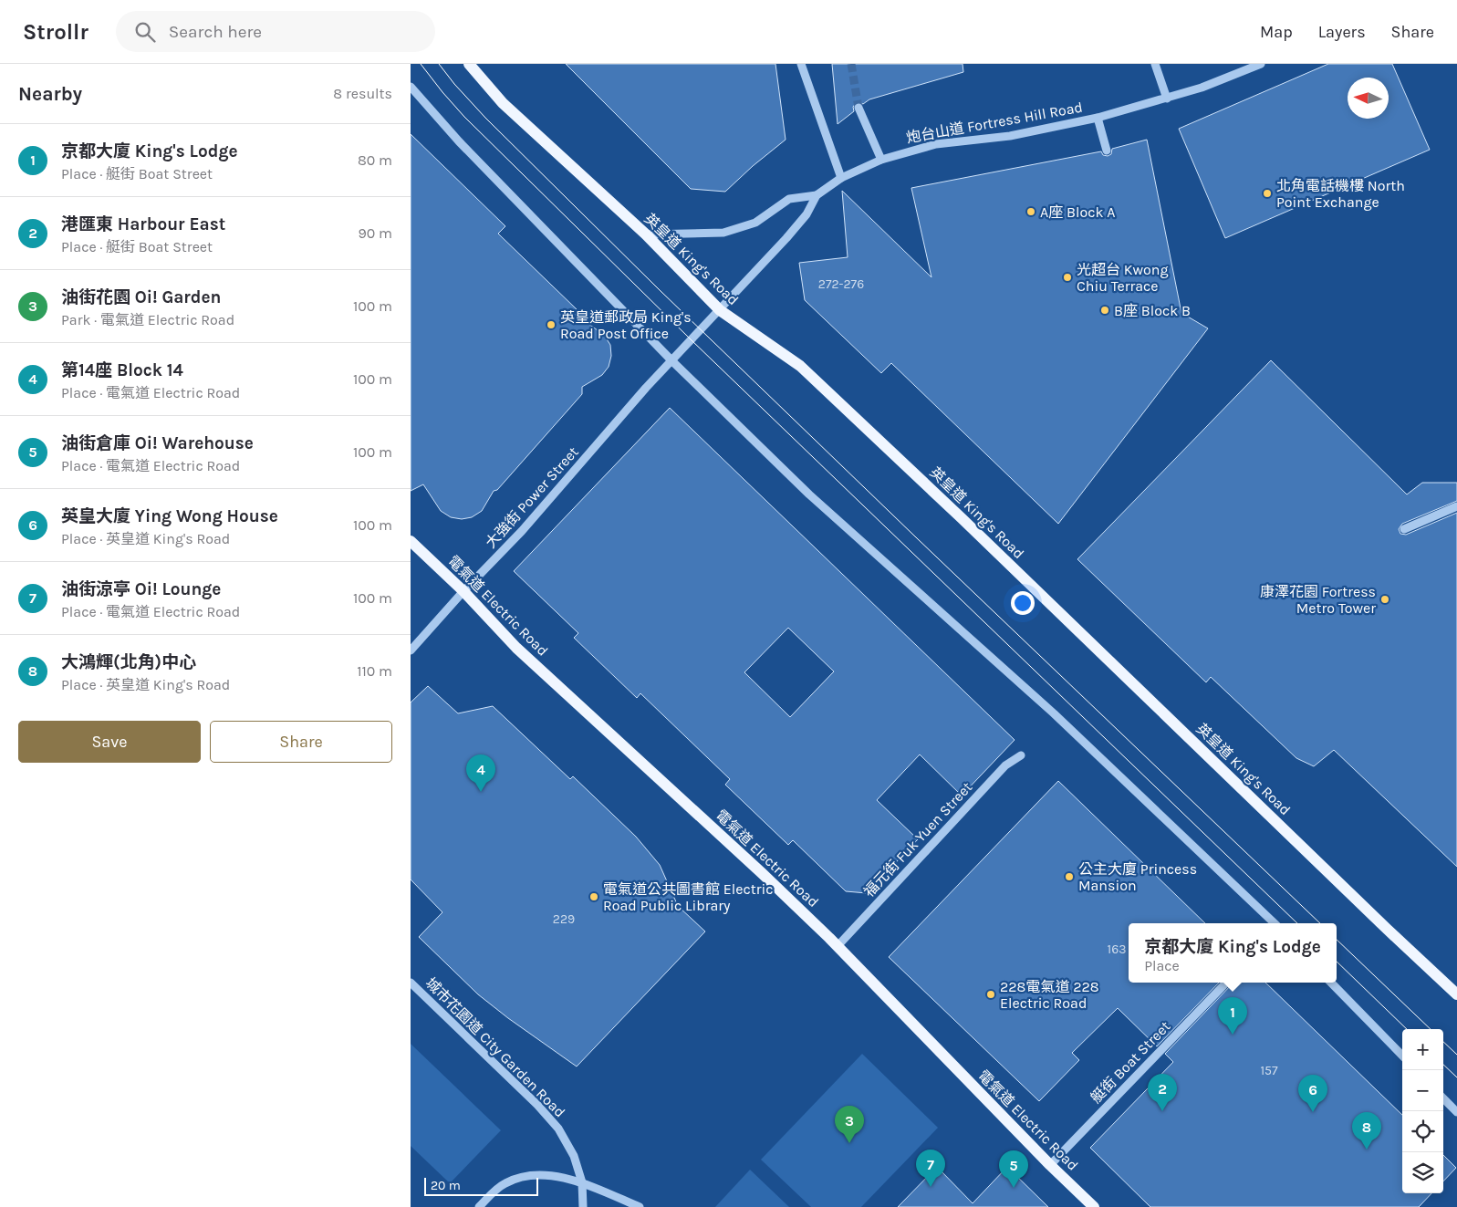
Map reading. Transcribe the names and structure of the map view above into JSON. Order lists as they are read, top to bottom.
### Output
{
  "streets": {
    "main road": ["英皇道 King's Road", "電氣道 Electric Road"],
    "street": [
      "炮台山道 Fortress Hill Road",
      "大強街 Power Street",
      "福元街 Fuk Yuen Street",
      "城市花園道 City Garden Road",
      "艇街 Boat Street"
    ]
  },
  "crossings": [
    ["炮台山道 Fortress Hill Road", "英皇道 King's Road"],
    ["炮台山道 Fortress Hill Road", "大強街 Power Street"],
    ["大強街 Power Street", "電氣道 Electric Road"],
    ["電氣道 Electric Road", "福元街 Fuk Yuen Street"],
    ["電氣道 Electric Road", "艇街 Boat Street"]
  ],
  "places": [
    "北角電話機樓 North Point Exchange",
    "A座 Block A",
    "光超台 Kwong Chiu Terrace",
    "B座 Block B",
    "英皇道郵政局 King's Road Post Office",
    "康澤花園 Fortress Metro Tower",
    "公主大廈 Princess Mansion",
    "電氣道公共圖書館 Electric Road Public Library",
    "228電氣道 228 Electric Road"
  ],
  "house_numbers": [
    "272-276",
    "229",
    "163",
    "157"
  ],
  "scale_bar": "20 m",
  "north": "left",
  "page": {
    "header": "Strollr",
    "search": "Search here",
    "nav": ["Map", "Layers", "Share"],
    "heading": ["Nearby", "8 results"],
    "list": [
      {
        "mark": "1",
        "name": "京都大廈 King's Lodge",
        "note": "Place · 艇街 Boat Street",
        "value": "80 m"
      },
      {
        "mark": "2",
        "name": "港匯東 Harbour East",
        "note": "Place · 艇街 Boat Street",
        "value": "90 m"
      },
      {
        "mark": "3",
        "name": "油街花園 Oi! Garden",
        "note": "Park · 電氣道 Electric Road",
        "value": "100 m"
      },
      {
        "mark": "4",
        "name": "第14座 Block 14",
        "note": "Place · 電氣道 Electric Road",
        "value": "100 m"
      },
      {
        "mark": "5",
        "name": "油街倉庫 Oi! Warehouse",
        "note": "Place · 電氣道 Electric Road",
        "value": "100 m"
      },
      {
        "mark": "6",
        "name": "英皇大廈 Ying Wong House",
        "note": "Place · 英皇道 King's Road",
        "value": "100 m"
      },
      {
        "mark": "7",
        "name": "油街涼亭 Oi! Lounge",
        "note": "Place · 電氣道 Electric Road",
        "value": "100 m"
      },
      {
        "mark": "8",
        "name": "大鴻輝(北角)中心",
        "note": "Place · 英皇道 King's Road",
        "value": "110 m"
      }
    ],
    "buttons": ["Save", "Share"],
    "pins": [
      "4",
      "1",
      "2",
      "6",
      "3",
      "8",
      "7",
      "5"
    ],
    "popup": ["京都大廈 King's Lodge", "Place"],
    "map_buttons": ["+", "−"],
    "scale": "20 m"
  }
}
